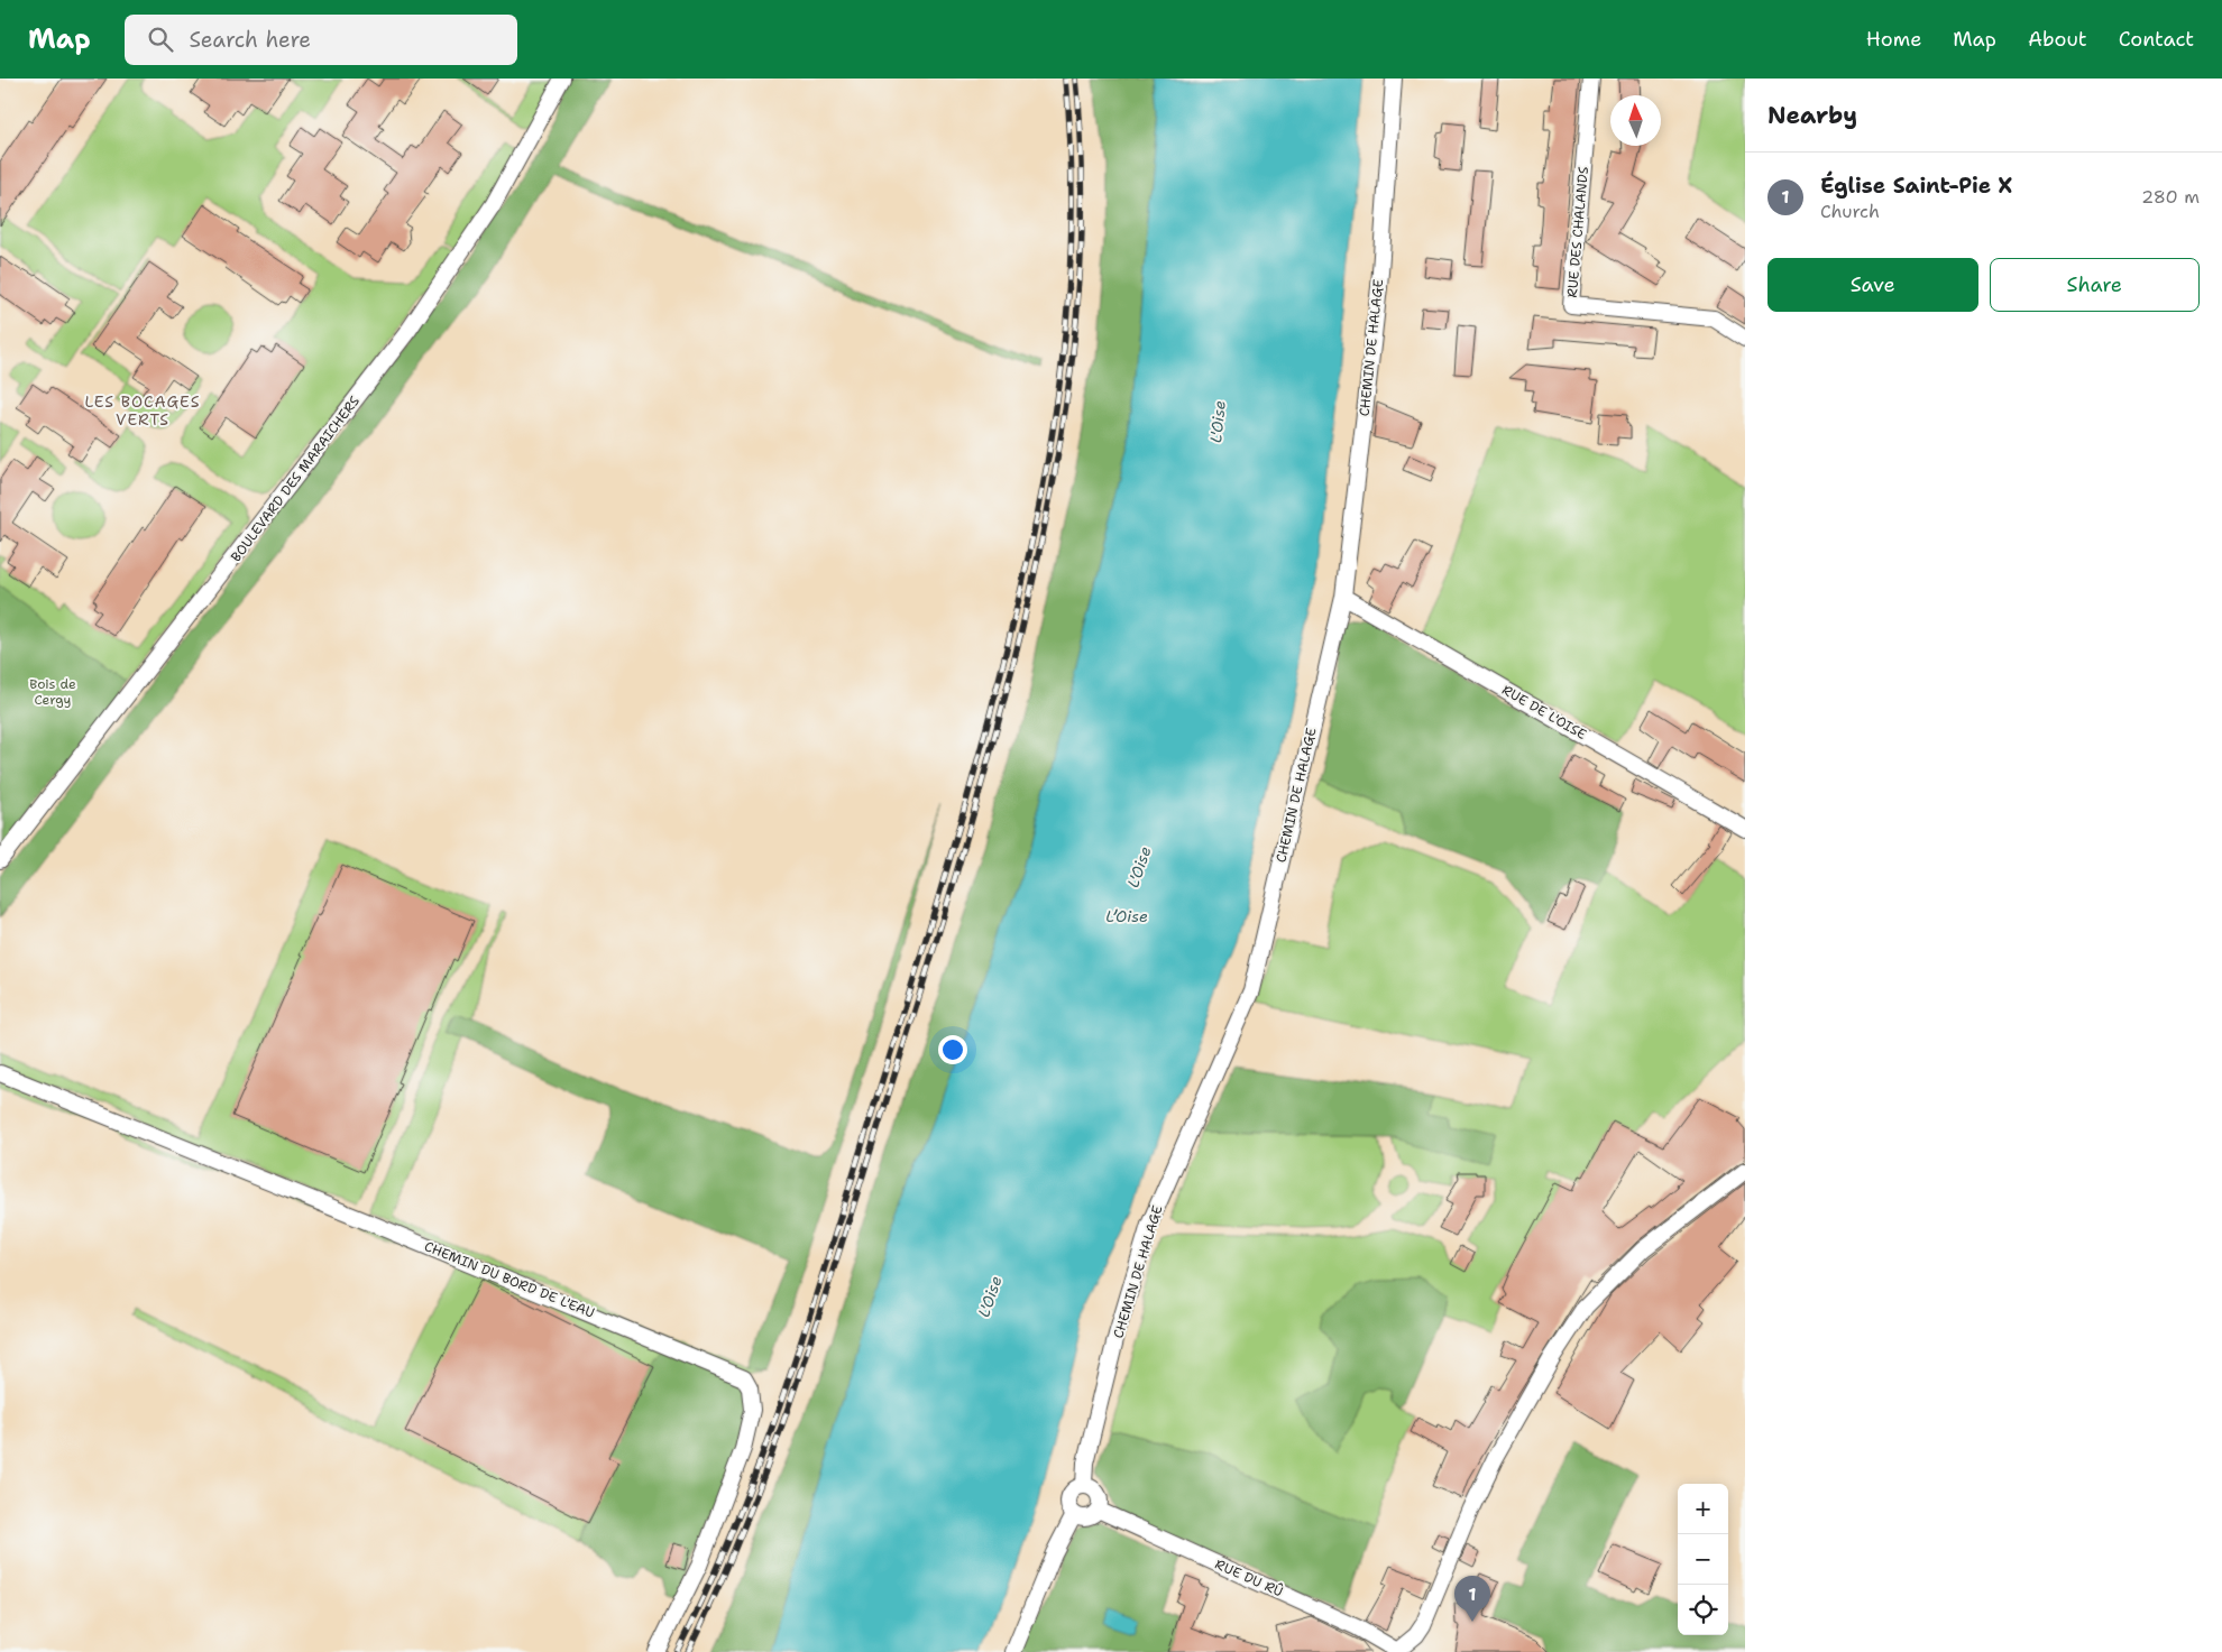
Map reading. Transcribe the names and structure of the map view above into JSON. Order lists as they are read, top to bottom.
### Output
{
  "streets": {
    "street": [
      "RUE DES CHALANDS",
      "CHEMIN DE HALAGE",
      "BOULEVARD DES MARAICHERS",
      "RUE DE L'OISE",
      "CHEMIN DU BORD DE L'EAU",
      "RUE DU RÛ"
    ]
  },
  "crossings": [
    ["CHEMIN DE HALAGE", "RUE DE L'OISE"],
    ["CHEMIN DE HALAGE", "RUE DU RÛ"]
  ],
  "districts": ["LES BOCAGES VERTS"],
  "water": ["L'Oise", "L’Oise"],
  "parks": ["Bois de Cergy"],
  "north": "top",
  "page": {
    "header": "Map",
    "search": "Search here",
    "nav": [
      "Home",
      "Map",
      "About",
      "Contact"
    ],
    "heading": "Nearby",
    "list": [
      {
        "mark": "1",
        "name": "Église Saint-Pie X",
        "note": "Church",
        "value": "280 m"
      }
    ],
    "buttons": ["Save", "Share"],
    "map_buttons": ["+", "−"],
    "pins": "1"
  }
}
